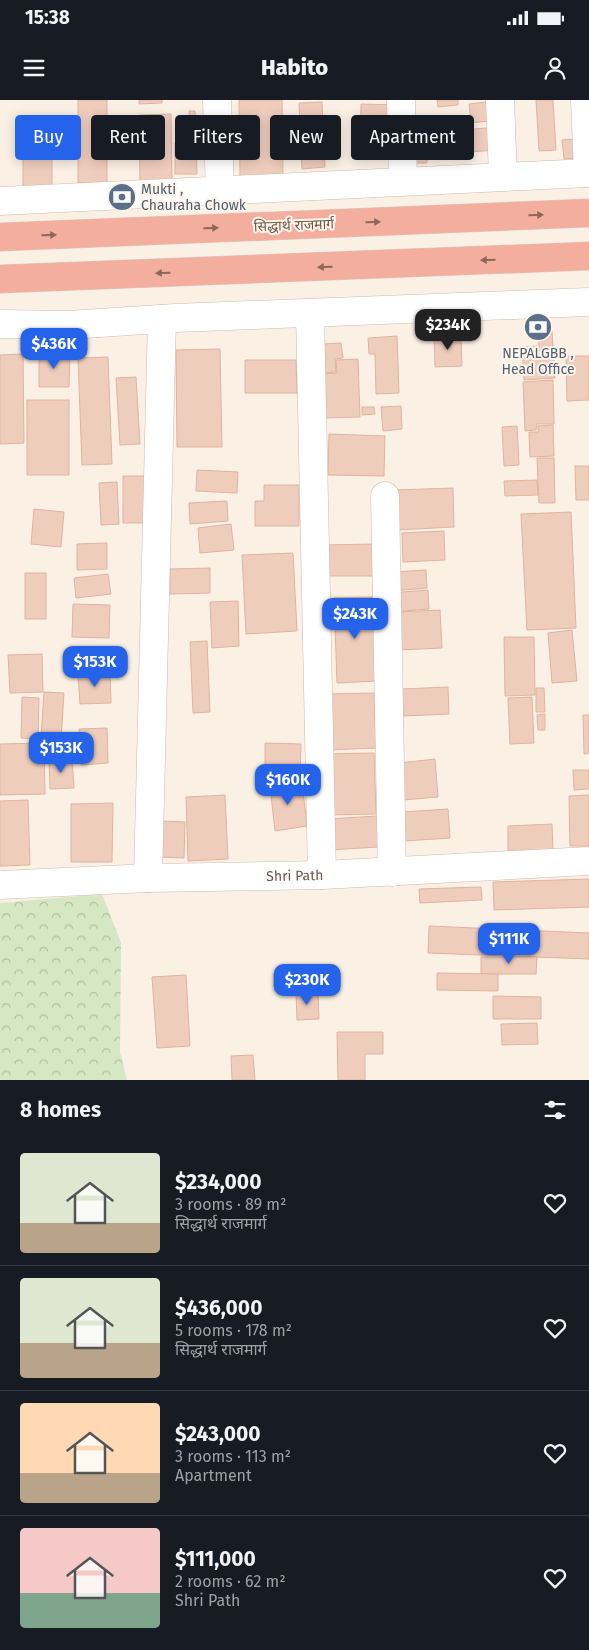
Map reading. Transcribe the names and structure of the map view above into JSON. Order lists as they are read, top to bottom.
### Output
{
  "streets": {
    "highway": ["सिद्धार्थ राजमार्ग"],
    "street": ["Shri Path"]
  },
  "places": {
    "bank": ["Mukti , Chauraha Chowk", "NEPALGBB , Head Office"]
  },
  "page": {
    "status": "15:38",
    "header": "Habito",
    "chip": [
      "Buy",
      "Rent",
      "Filters",
      "New",
      "Apartment"
    ],
    "price": [
      "$234K",
      "$436K",
      "$243K",
      "$153K",
      "$153K",
      "$160K",
      "$111K",
      "$230K"
    ],
    "heading": "8 homes",
    "list": [
      {
        "name": "$234,000",
        "note": "3 rooms · 89 m² · सिद्धार्थ राजमार्ग"
      },
      {
        "name": "$436,000",
        "note": "5 rooms · 178 m² · सिद्धार्थ राजमार्ग"
      },
      {
        "name": "$243,000",
        "note": "3 rooms · 113 m² · Apartment"
      },
      {
        "name": "$111,000",
        "note": "2 rooms · 62 m² · Shri Path"
      }
    ]
  }
}
